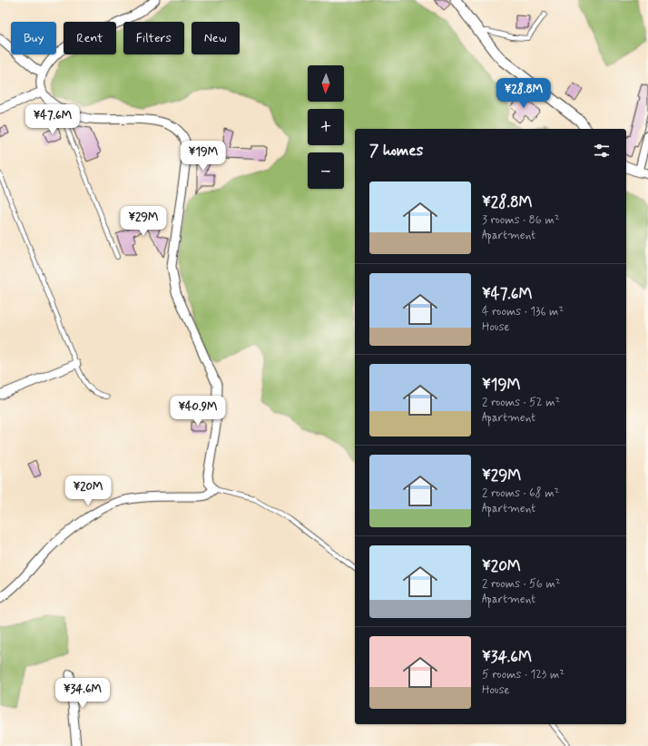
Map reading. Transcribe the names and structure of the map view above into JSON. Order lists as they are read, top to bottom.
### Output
{
  "north": "bottom",
  "page": {
    "chip": [
      "Buy",
      "Rent",
      "Filters",
      "New"
    ],
    "map_buttons": ["+", "−"],
    "price": [
      "¥28.8M",
      "¥47.6M",
      "¥19M",
      "¥29M",
      "¥40.9M",
      "¥20M",
      "¥34.6M"
    ],
    "heading": "7 homes",
    "list": [
      {
        "name": "¥28.8M",
        "note": "3 rooms · 86 m² · Apartment"
      },
      {
        "name": "¥47.6M",
        "note": "4 rooms · 136 m² · House"
      },
      {
        "name": "¥19M",
        "note": "2 rooms · 52 m² · Apartment"
      },
      {
        "name": "¥29M",
        "note": "2 rooms · 68 m² · Apartment"
      },
      {
        "name": "¥20M",
        "note": "2 rooms · 56 m² · Apartment"
      },
      {
        "name": "¥34.6M",
        "note": "5 rooms · 123 m² · House"
      }
    ]
  }
}
